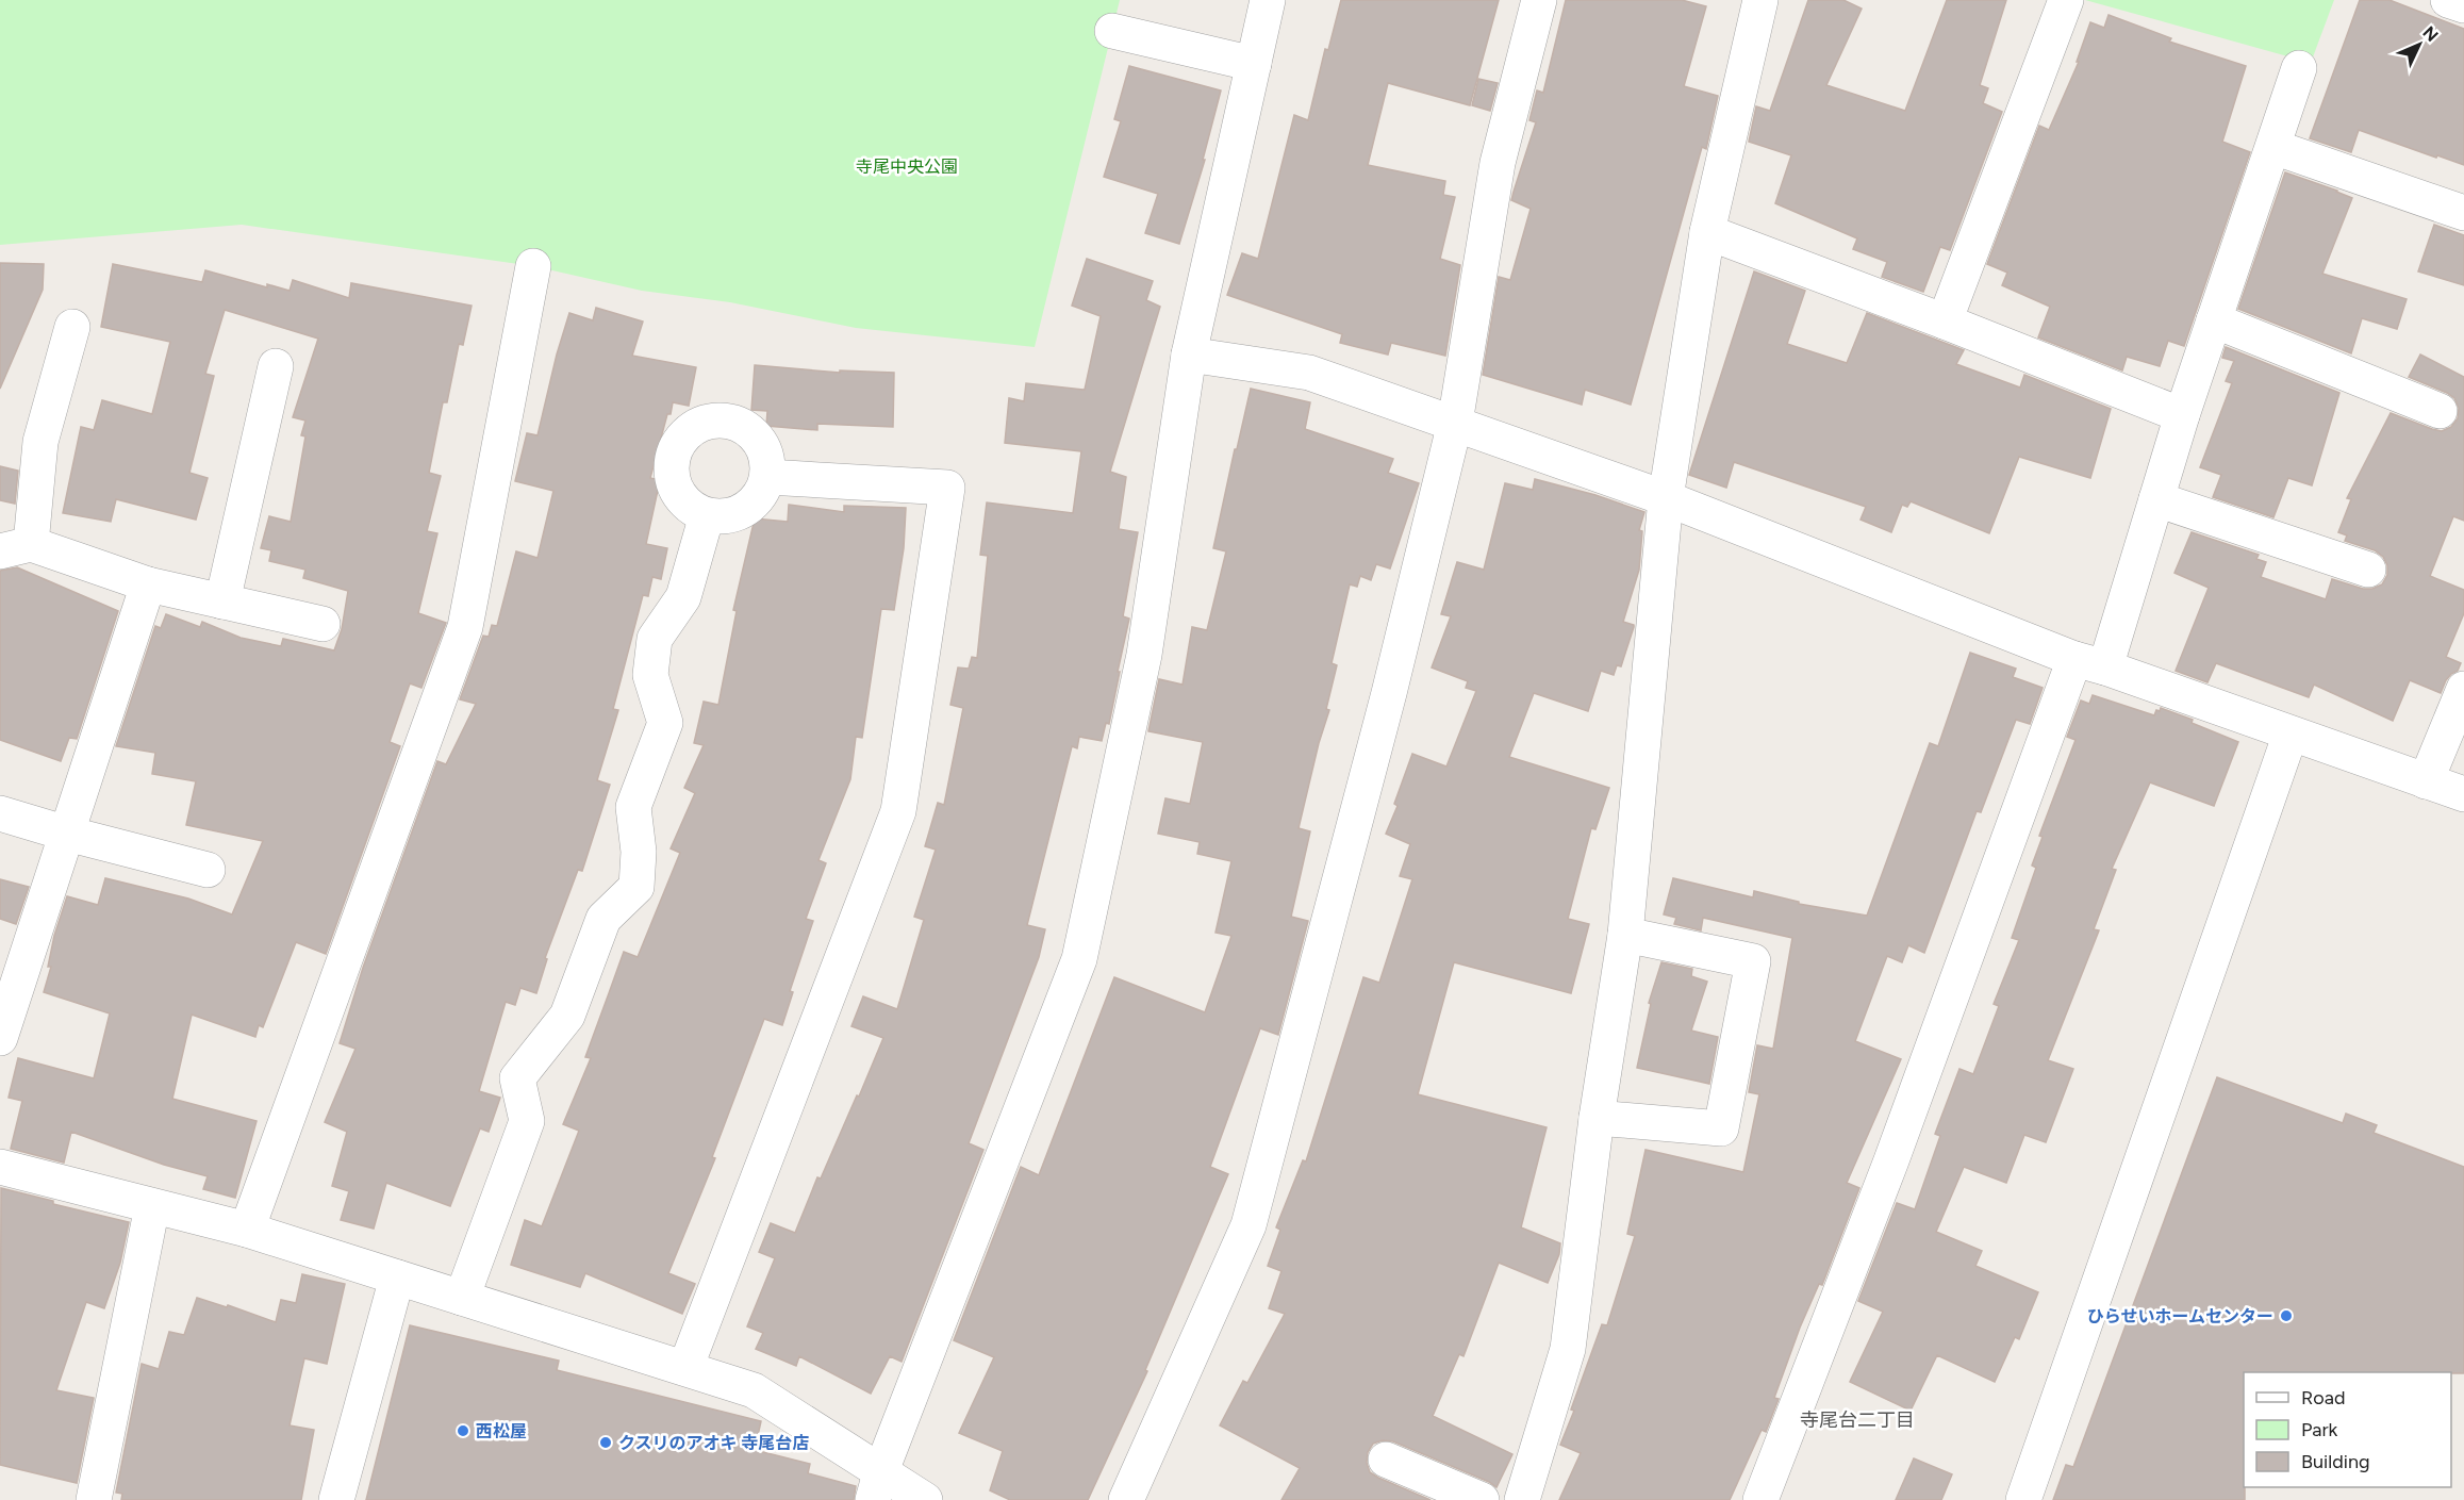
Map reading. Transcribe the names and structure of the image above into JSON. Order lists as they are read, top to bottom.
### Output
{
  "districts": ["寺尾台二丁目"],
  "parks": ["寺尾中央公園"],
  "places": ["ひらせいホームセンター", "西松屋", "クスリのアオキ 寺尾台店"],
  "legend": ["Road", "Park", "Building"],
  "north": "top right"
}
